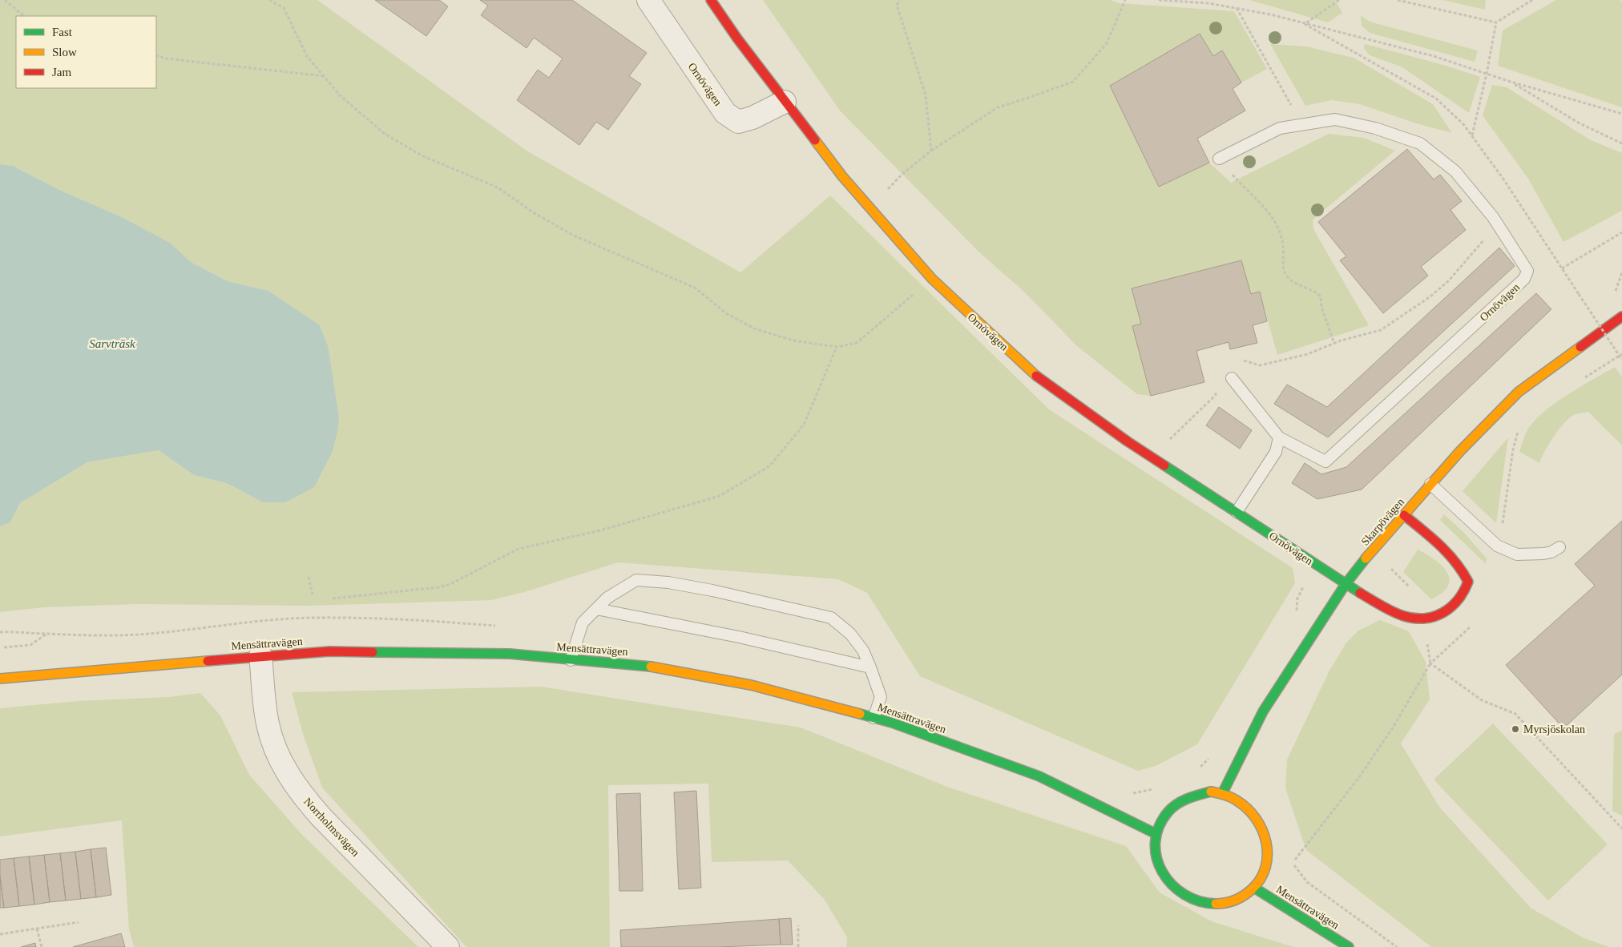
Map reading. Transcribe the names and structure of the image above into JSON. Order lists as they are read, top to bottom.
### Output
{
  "streets": {
    "street": [
      "Ornövägen",
      "Skarpövägen",
      "Mensättravägen",
      "Norrholmsvägen"
    ]
  },
  "crossings": [
    ["Ornövägen", "Skarpövägen"],
    ["Skarpövägen", "Mensättravägen"],
    ["Mensättravägen", "Norrholmsvägen"]
  ],
  "water": ["Sarvträsk"],
  "places": ["Myrsjöskolan"],
  "legend": ["Fast", "Slow", "Jam"]
}
